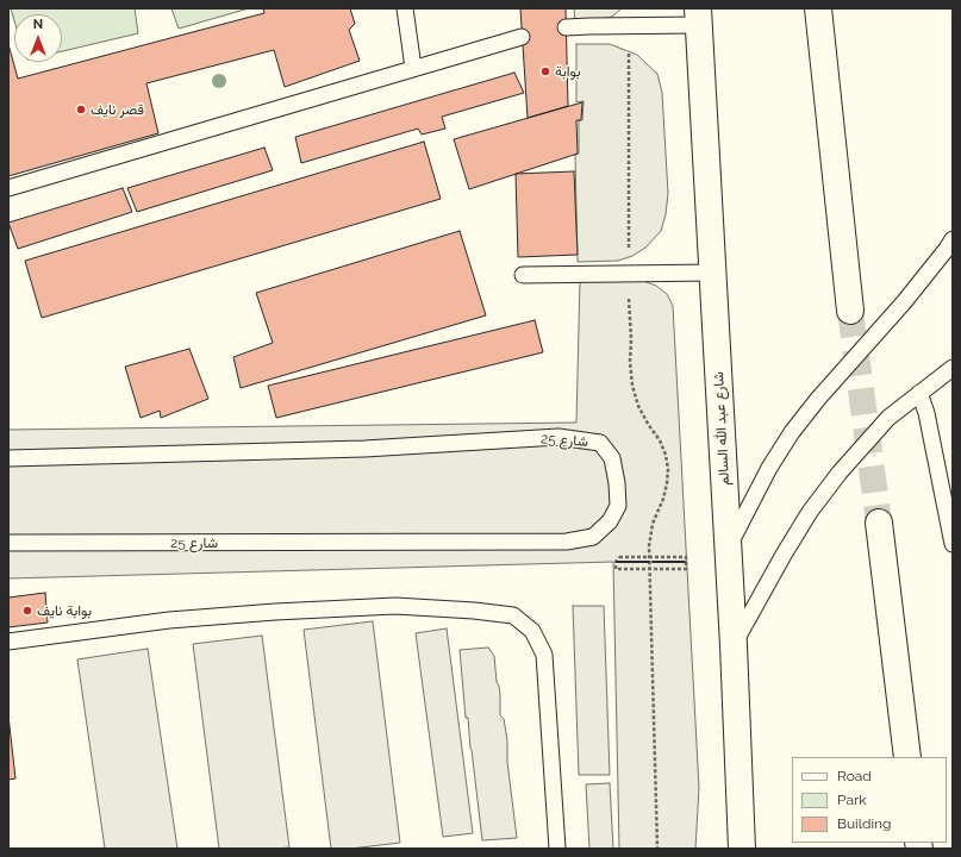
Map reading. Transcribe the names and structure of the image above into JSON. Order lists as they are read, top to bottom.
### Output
{
  "streets": {
    "main road": ["شارع عبد الله السالم"],
    "lane": ["شارع 25"]
  },
  "places": ["بوابة", "قصر نايف", "بوابة نايف"],
  "legend": ["Road", "Park", "Building"],
  "north": "top"
}
